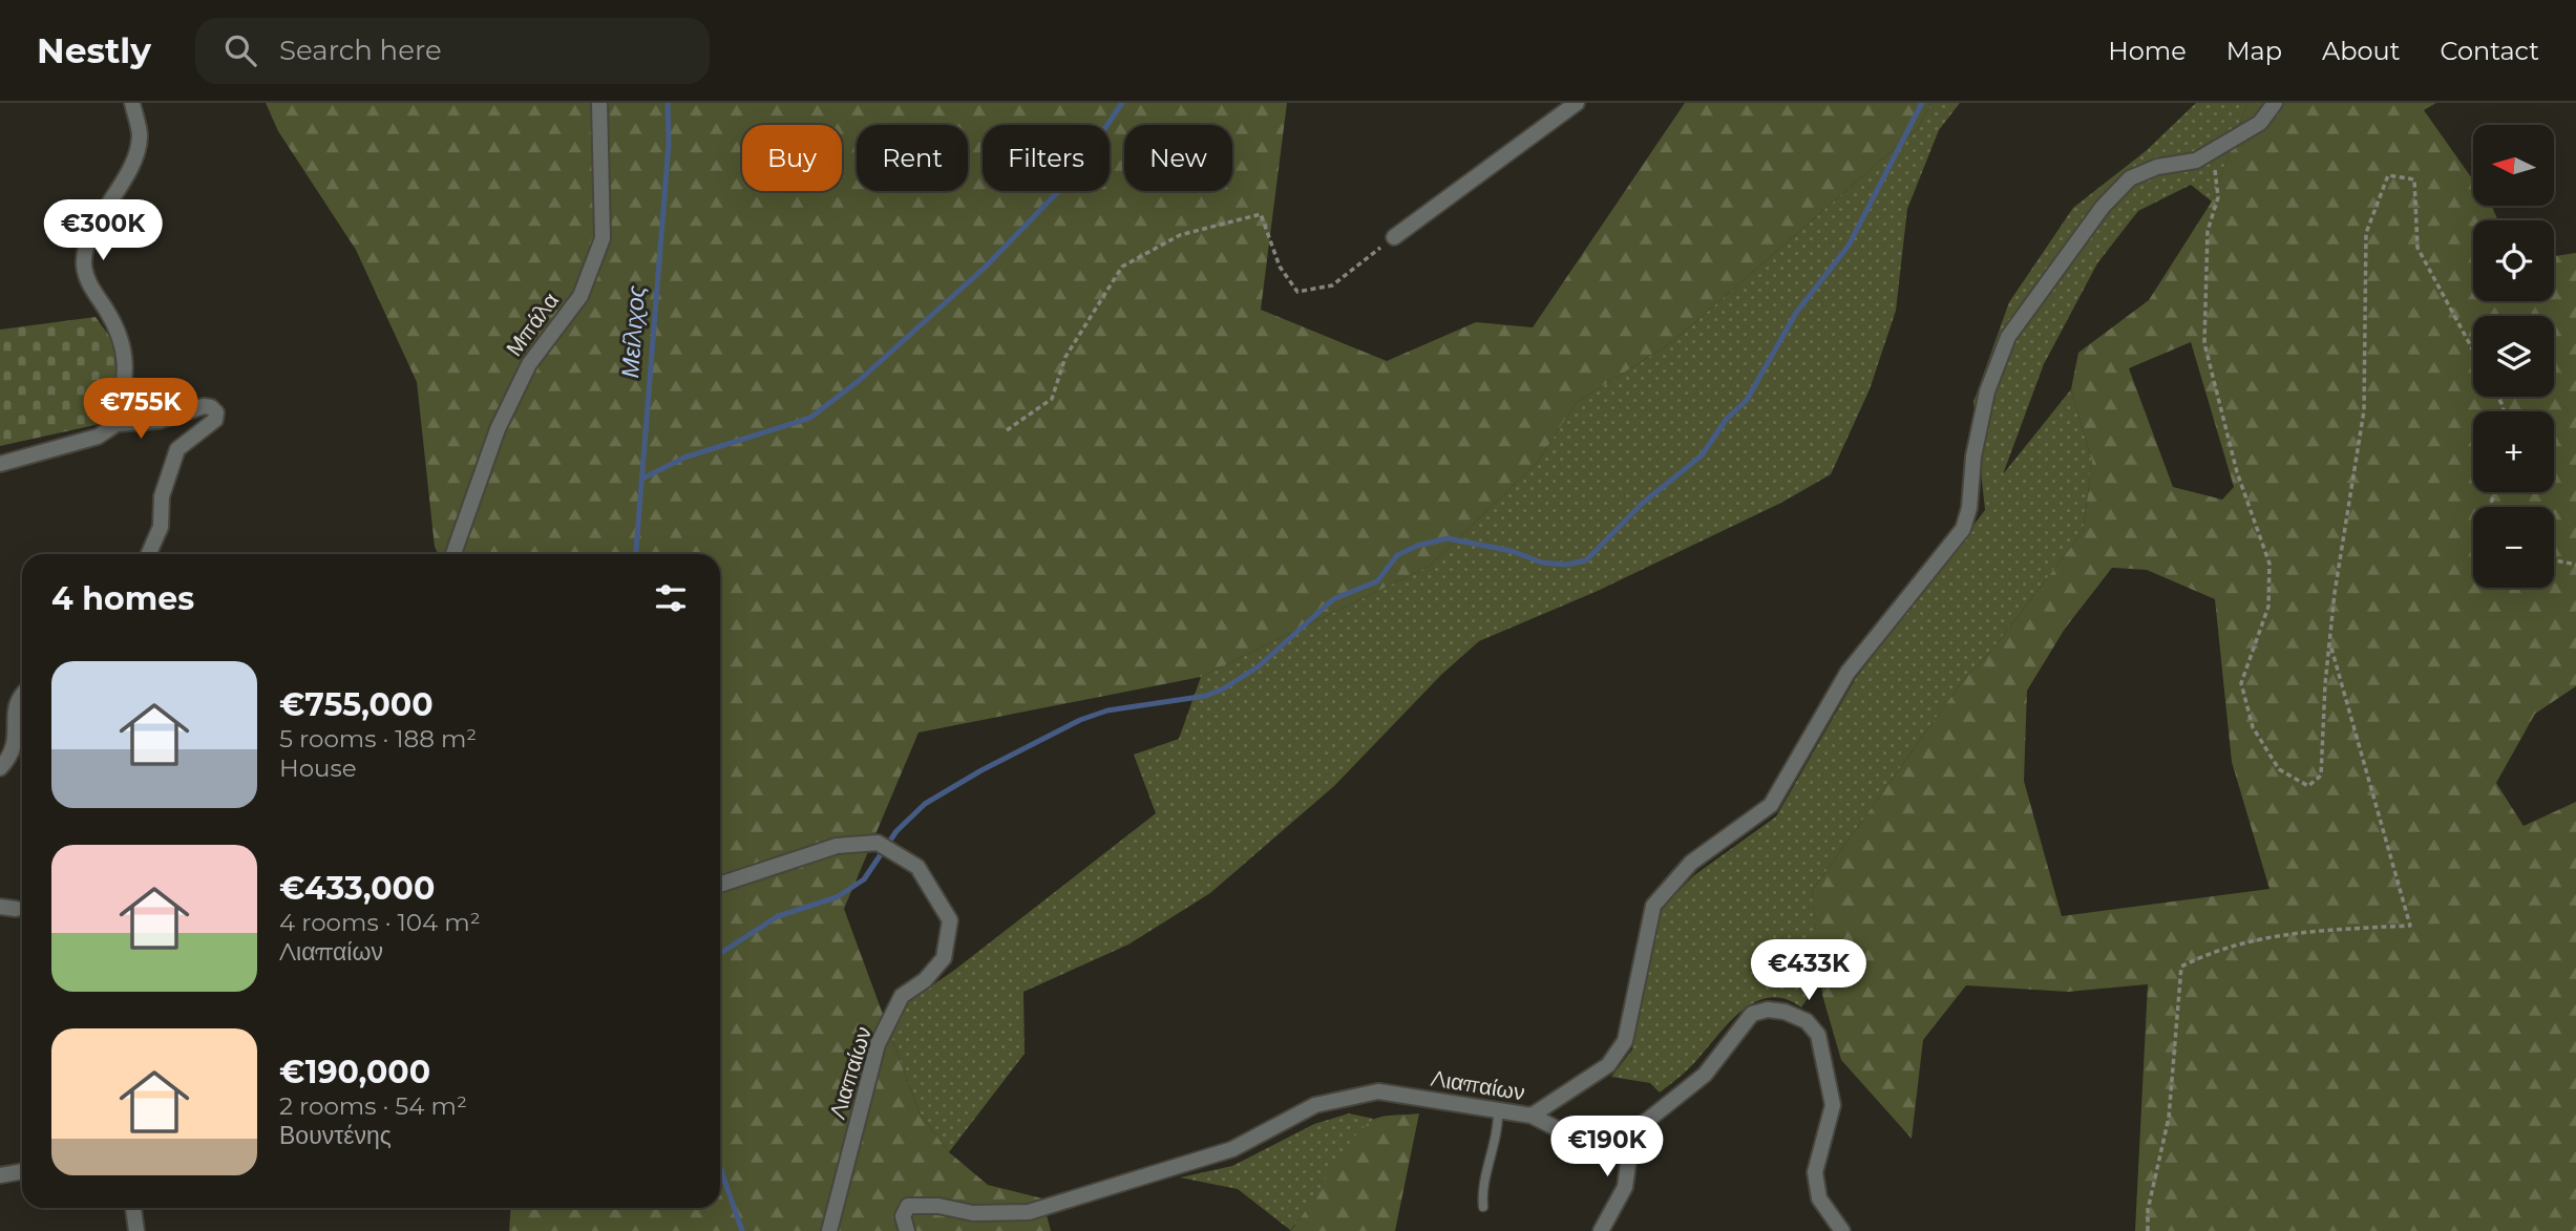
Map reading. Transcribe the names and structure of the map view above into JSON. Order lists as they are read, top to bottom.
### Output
{
  "streets": {
    "street": ["Μπάλα", "Λιαπαίων"]
  },
  "water": ["Μείλιχος"],
  "north": "left",
  "page": {
    "header": "Nestly",
    "search": "Search here",
    "nav": [
      "Home",
      "Map",
      "About",
      "Contact"
    ],
    "map_buttons": ["+", "−"],
    "chip": [
      "Buy",
      "Rent",
      "Filters",
      "New"
    ],
    "price": [
      "€300K",
      "€755K",
      "€433K",
      "€190K"
    ],
    "heading": "4 homes",
    "list": [
      {
        "name": "€755,000",
        "note": "5 rooms · 188 m² · House"
      },
      {
        "name": "€433,000",
        "note": "4 rooms · 104 m² · Λιαπαίων"
      },
      {
        "name": "€190,000",
        "note": "2 rooms · 54 m² · Βουντένης"
      }
    ]
  }
}
